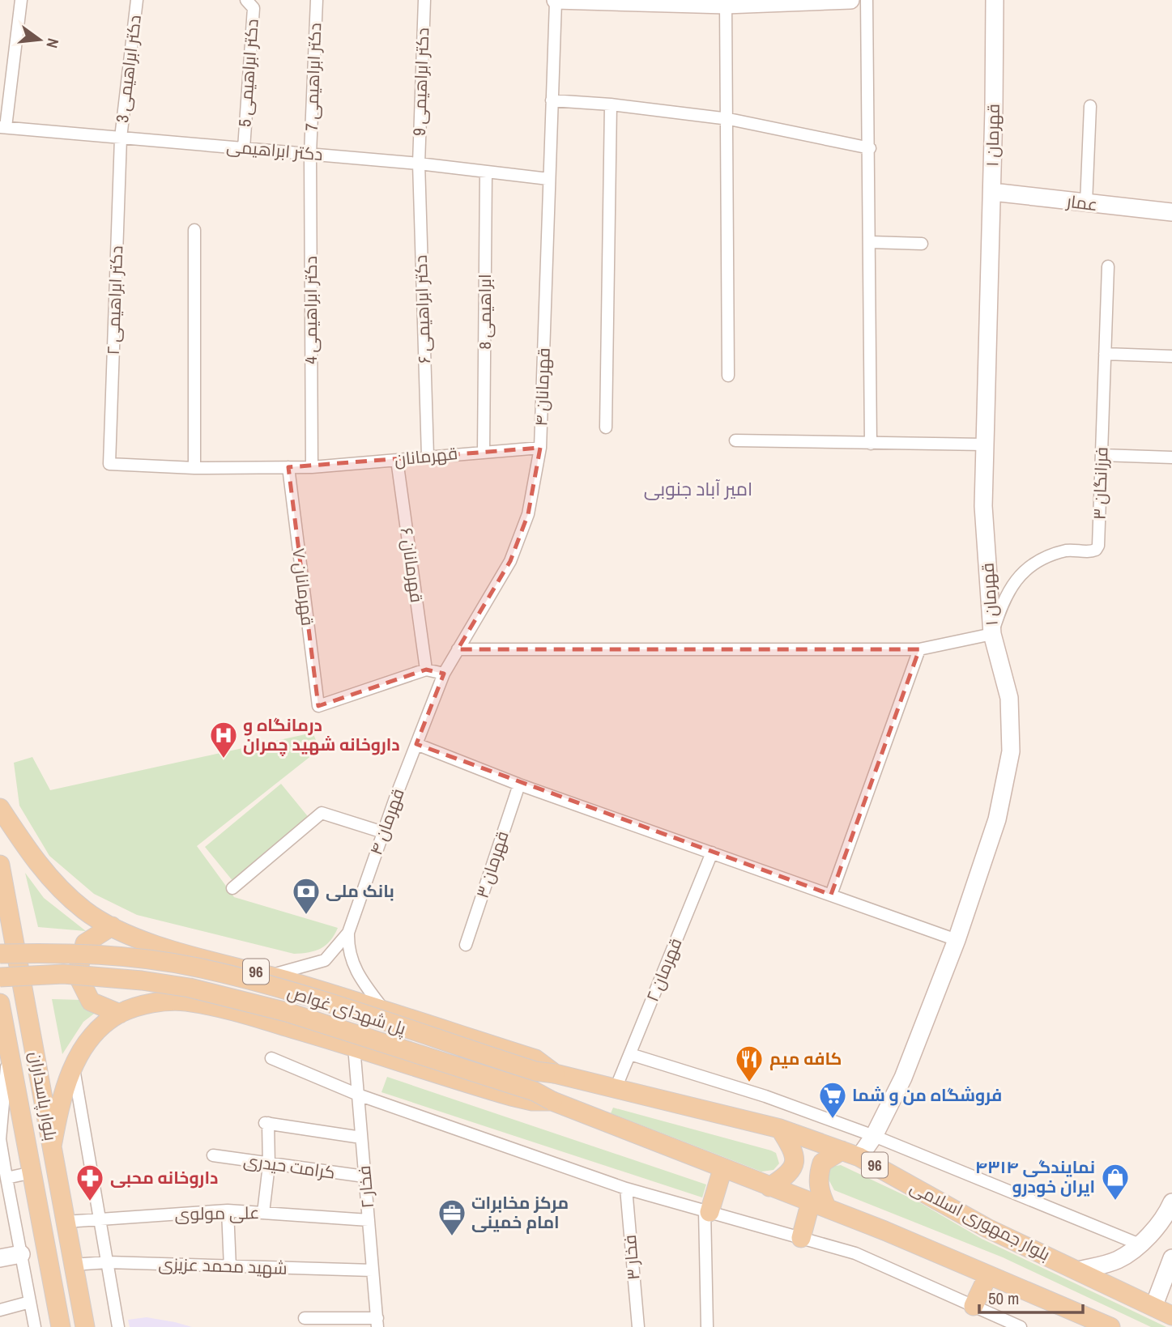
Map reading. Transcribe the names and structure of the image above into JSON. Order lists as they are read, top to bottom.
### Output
{
  "streets": {
    "main road": [
      "96",
      "پل شهدای غواص",
      "بلوار پاسداران",
      "بلوار جمهوری اسلامی"
    ],
    "street": [
      "دکتر ابراهیمی 3",
      "دکتر ابراهیمی 5",
      "دکتر ابراهیمی 7",
      "دکتر ابراهیمی 9",
      "قهرمان ۱",
      "دکتر ابراهیمی",
      "عمار",
      "دکتر ابراهیمی ۲",
      "دکتر ابراهیمی ۶",
      "دکتر ابراهیمی 4",
      "ابراهیمی 8",
      "قهرمانان ۴",
      "قهرمانان",
      "فرزانگان ۳",
      "قهرمانان ۶",
      "قهرمانان ۷",
      "قهرمان ۴",
      "قهرمان ۳",
      "قهرمان ۲",
      "کرامت حیدری",
      "فخار ۲",
      "علی مولوی",
      "فخار ۳",
      "شهید محمد عزیزی"
    ]
  },
  "crossings": [
    ["دکتر ابراهیمی 3", "دکتر ابراهیمی"],
    ["دکتر ابراهیمی 3", "دکتر ابراهیمی ۲"],
    ["دکتر ابراهیمی 5", "دکتر ابراهیمی"],
    ["دکتر ابراهیمی 7", "دکتر ابراهیمی"],
    ["دکتر ابراهیمی 7", "دکتر ابراهیمی 4"],
    ["دکتر ابراهیمی 9", "دکتر ابراهیمی"],
    ["دکتر ابراهیمی 9", "دکتر ابراهیمی ۶"],
    ["قهرمان ۱", "عمار"],
    ["قهرمان ۱", "فرزانگان ۳"],
    ["قهرمان ۱", "بلوار جمهوری اسلامی"],
    ["دکتر ابراهیمی", "دکتر ابراهیمی ۲"],
    ["دکتر ابراهیمی", "دکتر ابراهیمی ۶"],
    ["دکتر ابراهیمی", "دکتر ابراهیمی 4"],
    ["دکتر ابراهیمی", "ابراهیمی 8"],
    ["دکتر ابراهیمی", "قهرمانان ۴"],
    ["دکتر ابراهیمی ۲", "قهرمانان"],
    ["دکتر ابراهیمی ۶", "قهرمانان"],
    ["دکتر ابراهیمی 4", "قهرمانان"],
    ["ابراهیمی 8", "قهرمانان"],
    ["قهرمانان ۴", "قهرمانان"],
    ["قهرمانان ۴", "قهرمان ۴"],
    ["قهرمانان", "قهرمانان ۶"],
    ["قهرمانان", "قهرمانان ۷"],
    ["قهرمانان ۶", "قهرمانان ۷"],
    ["قهرمان ۴", "96"],
    ["قهرمان ۲", "بلوار جمهوری اسلامی"],
    ["96", "پل شهدای غواص"],
    ["96", "بلوار جمهوری اسلامی"],
    ["پل شهدای غواص", "بلوار جمهوری اسلامی"],
    ["بلوار پاسداران", "علی مولوی"],
    ["بلوار پاسداران", "شهید محمد عزیزی"],
    ["کرامت حیدری", "فخار ۲"],
    ["فخار ۲", "علی مولوی"],
    ["فخار ۲", "شهید محمد عزیزی"]
  ],
  "districts": ["امير آباد جنوبی"],
  "places": {
    "hospital": ["درمانگاه و داروخانه شهید چمران"],
    "bank": ["بانک ملی"],
    "restaurant": ["کافه میم"],
    "supermarket": ["فروشگاه من و شما"],
    "shop": ["نمایندگی ۴۳۱۴ ایران خودرو"],
    "pharmacy": ["داروخانه محبی"],
    "office": ["مرکز مخابرات امام خمینی"]
  },
  "scale_bar": "50 m",
  "north": "right"
}
